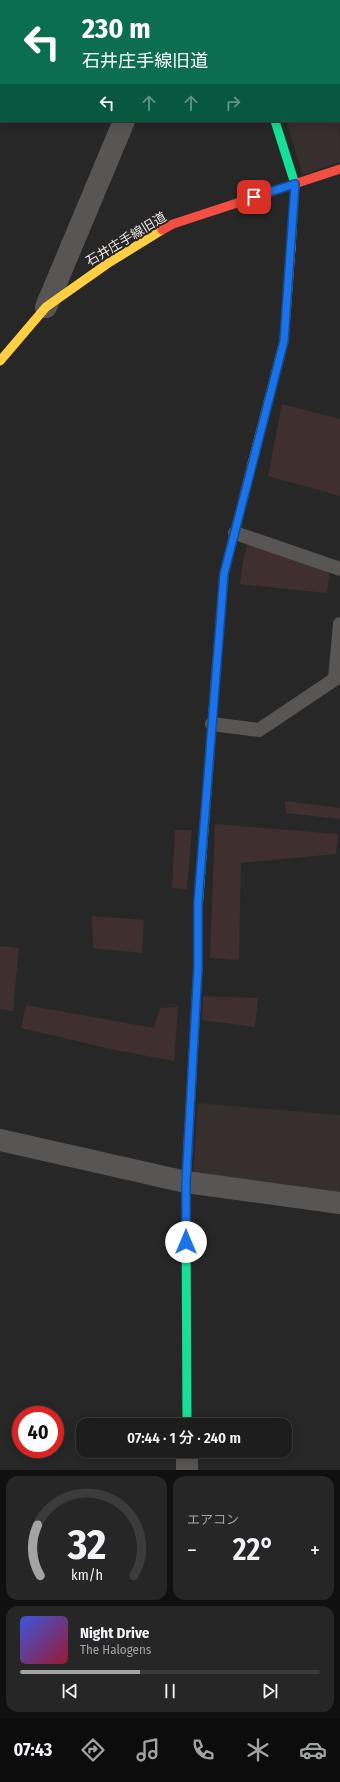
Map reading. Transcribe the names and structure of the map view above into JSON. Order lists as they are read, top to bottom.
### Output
{
  "streets": {
    "street": ["石井庄手線旧道"]
  },
  "page": {
    "turn": ["230 m", "石井庄手線旧道"],
    "limit": "40",
    "trip": "07:44 · 1 分 · 240 m",
    "tile": "エアコン",
    "heat": ["−", "22°", "+"],
    "song": ["Night Drive", "The Halogens"],
    "tabs": "07:43",
    "gauge": ["32", "km/h"]
  }
}
